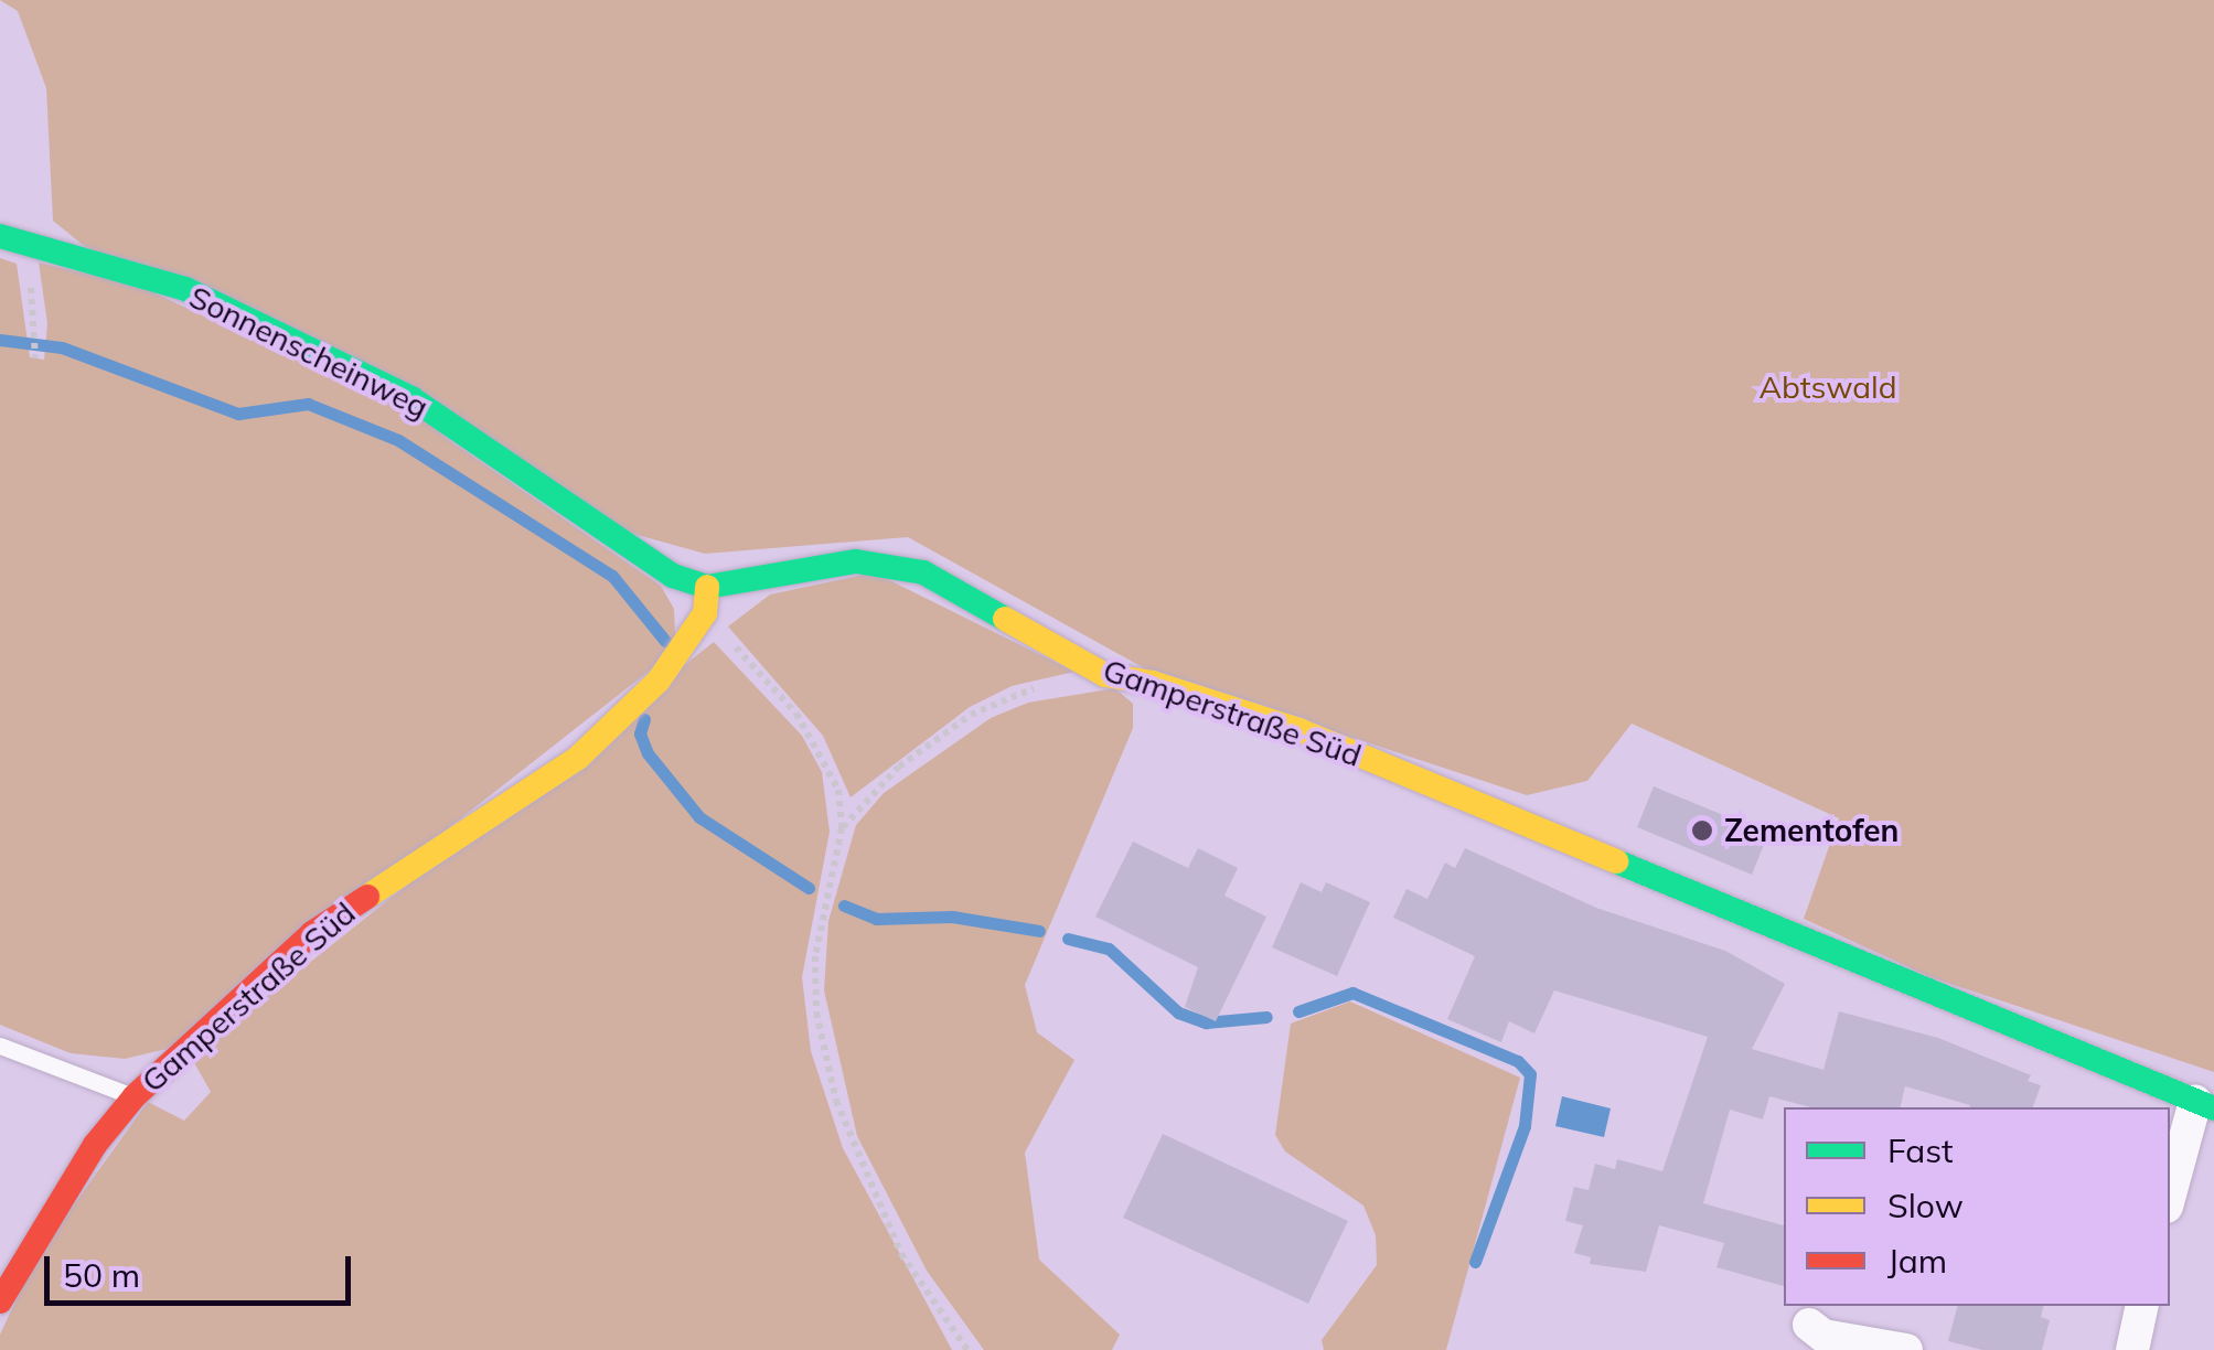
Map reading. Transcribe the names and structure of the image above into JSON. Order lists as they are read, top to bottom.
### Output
{
  "streets": {
    "street": ["Sonnenscheinweg", "Gamperstraße Süd"]
  },
  "crossings": [
    ["Sonnenscheinweg", "Gamperstraße Süd"]
  ],
  "parks": ["Abtswald"],
  "places": ["Zementofen"],
  "legend": ["Fast", "Slow", "Jam"],
  "scale_bar": "50 m"
}
